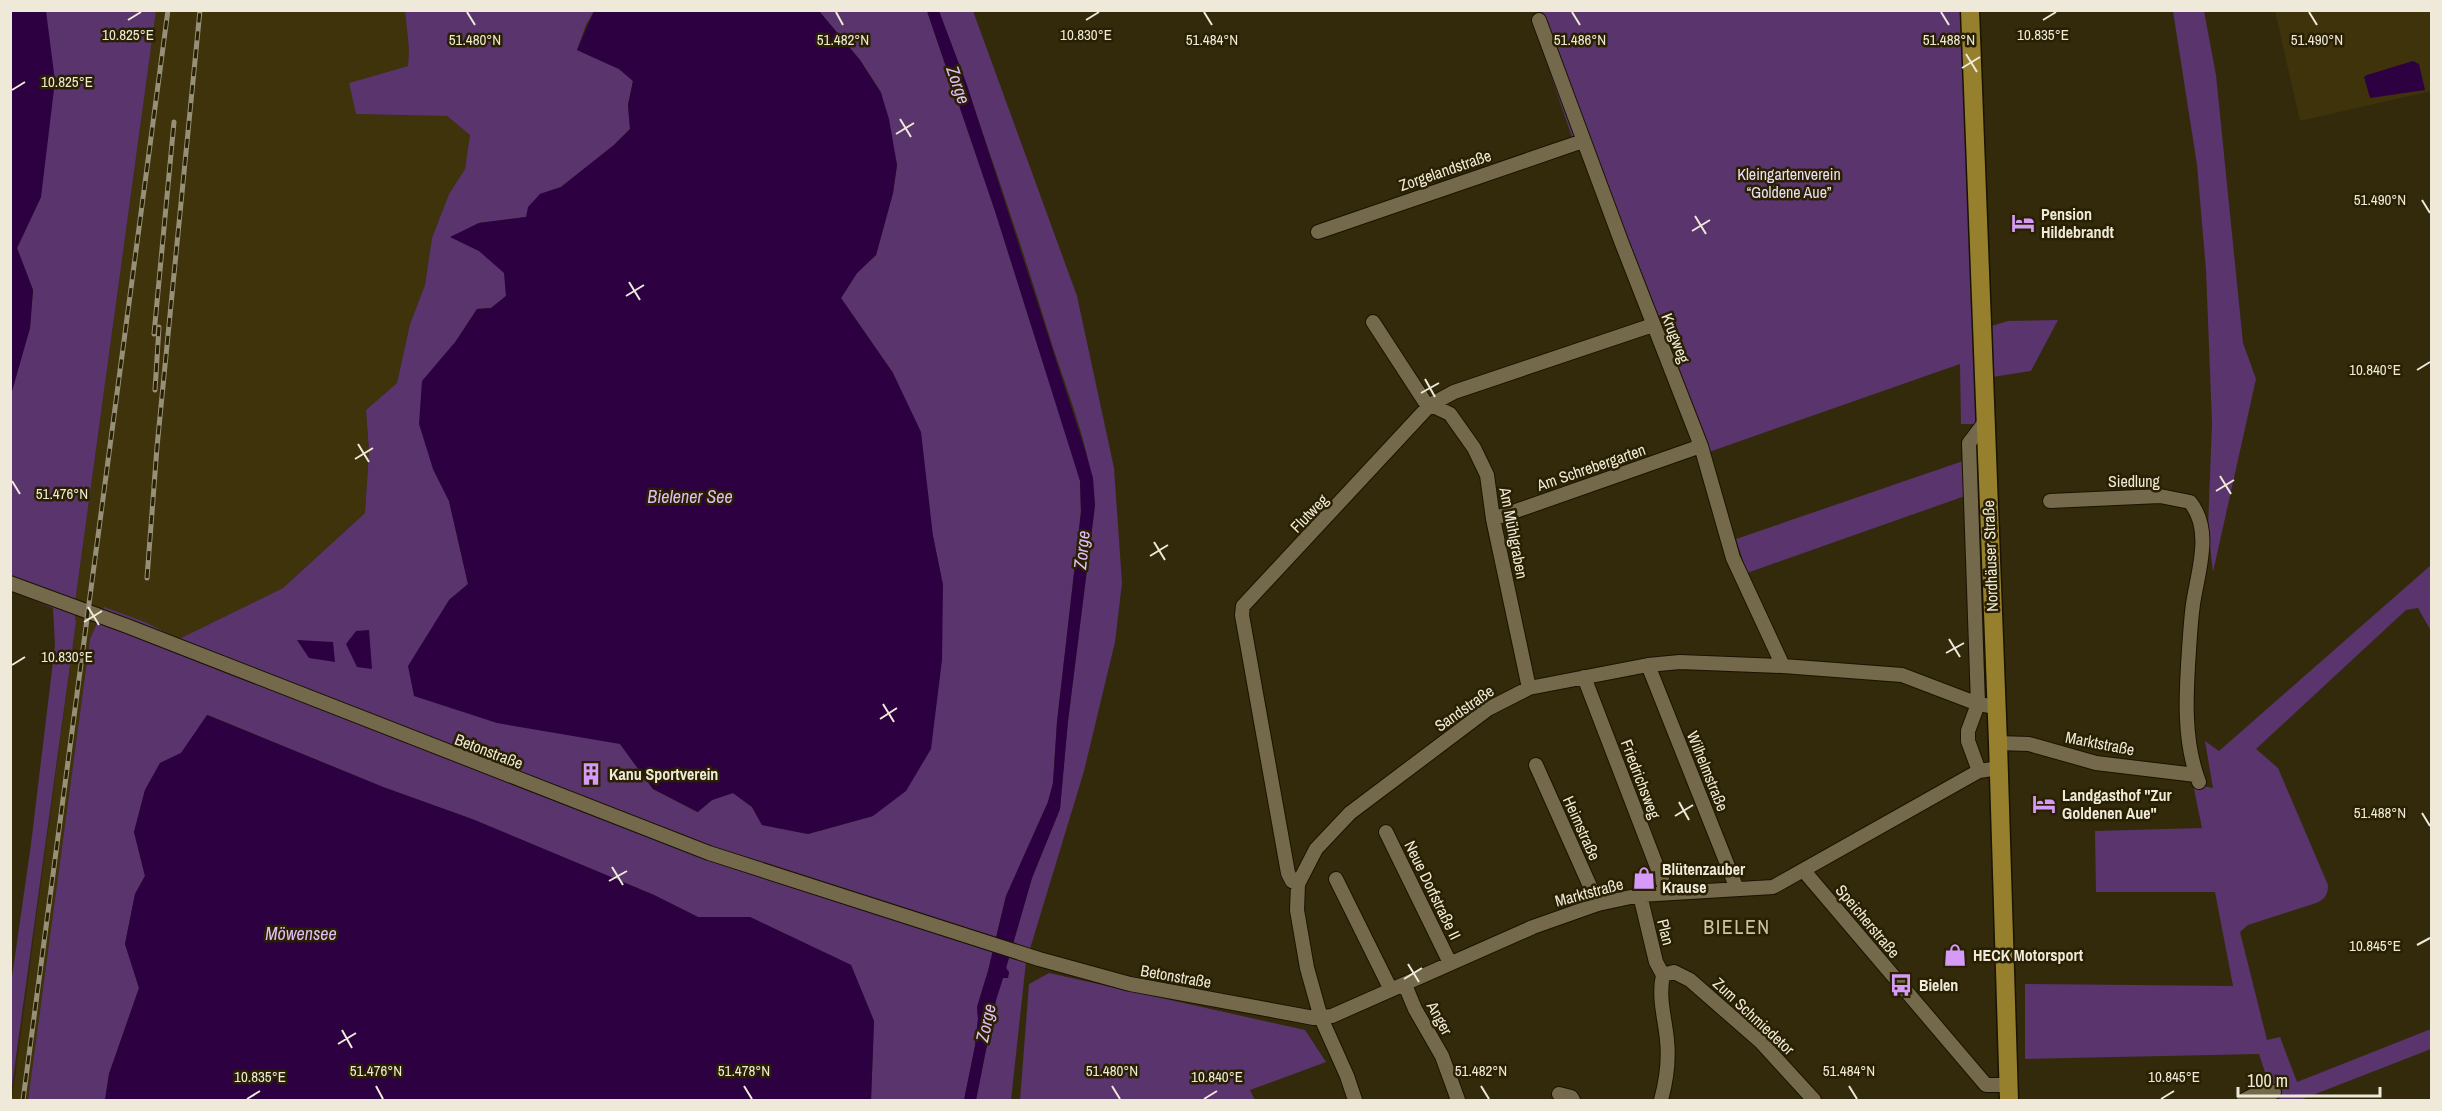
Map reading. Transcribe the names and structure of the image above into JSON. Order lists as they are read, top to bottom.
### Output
{
  "streets": {
    "main road": ["Nordhäuser Straße"],
    "street": [
      "Zorgelandstraße",
      "Krugweg",
      "Am Schrebergarten",
      "Siedlung",
      "Flutweg",
      "Am Mühlgraben",
      "Sandstraße",
      "Marktstraße",
      "Betonstraße",
      "Wilhelmstraße",
      "Friedrichsweg",
      "Heimstraße",
      "Neue Dorfstraße II",
      "Speicherstraße",
      "Plan",
      "Zum Schmiedetor",
      "Anger"
    ]
  },
  "crossings": [
    ["Zorgelandstraße", "Krugweg"],
    ["Krugweg", "Am Schrebergarten"],
    ["Krugweg", "Flutweg"],
    ["Krugweg", "Sandstraße"],
    ["Am Schrebergarten", "Am Mühlgraben"],
    ["Siedlung", "Marktstraße"],
    ["Flutweg", "Am Mühlgraben"],
    ["Flutweg", "Sandstraße"],
    ["Am Mühlgraben", "Sandstraße"],
    ["Nordhäuser Straße", "Sandstraße"],
    ["Nordhäuser Straße", "Marktstraße"],
    ["Nordhäuser Straße", "Speicherstraße"],
    ["Sandstraße", "Marktstraße"],
    ["Sandstraße", "Betonstraße"],
    ["Sandstraße", "Wilhelmstraße"],
    ["Sandstraße", "Friedrichsweg"],
    ["Marktstraße", "Betonstraße"],
    ["Marktstraße", "Wilhelmstraße"],
    ["Marktstraße", "Friedrichsweg"],
    ["Marktstraße", "Heimstraße"],
    ["Marktstraße", "Neue Dorfstraße II"],
    ["Marktstraße", "Speicherstraße"],
    ["Marktstraße", "Plan"],
    ["Marktstraße", "Anger"],
    ["Plan", "Zum Schmiedetor"]
  ],
  "districts": ["BIELEN"],
  "water": ["Zorge", "Bielener See", "Möwensee"],
  "parks": ["Kleingartenverein “Goldene Aue”"],
  "places": {
    "hotel": ["Pension Hildebrandt", "Landgasthof \"Zur Goldenen Aue\""],
    "building": ["Kanu Sportverein"],
    "shop": ["Blütenzauber Krause", "HECK Motorsport"],
    "bus stop": ["Bielen"]
  },
  "scale_bar": "100 m",
  "coordinates": [
    "10.825°E",
    "10.830°E",
    "10.835°E",
    "51.480°N",
    "51.482°N",
    "51.484°N",
    "51.486°N",
    "51.488°N",
    "51.490°N",
    "10.840°E",
    "51.476°N",
    "10.845°E",
    "51.478°N"
  ]
}
